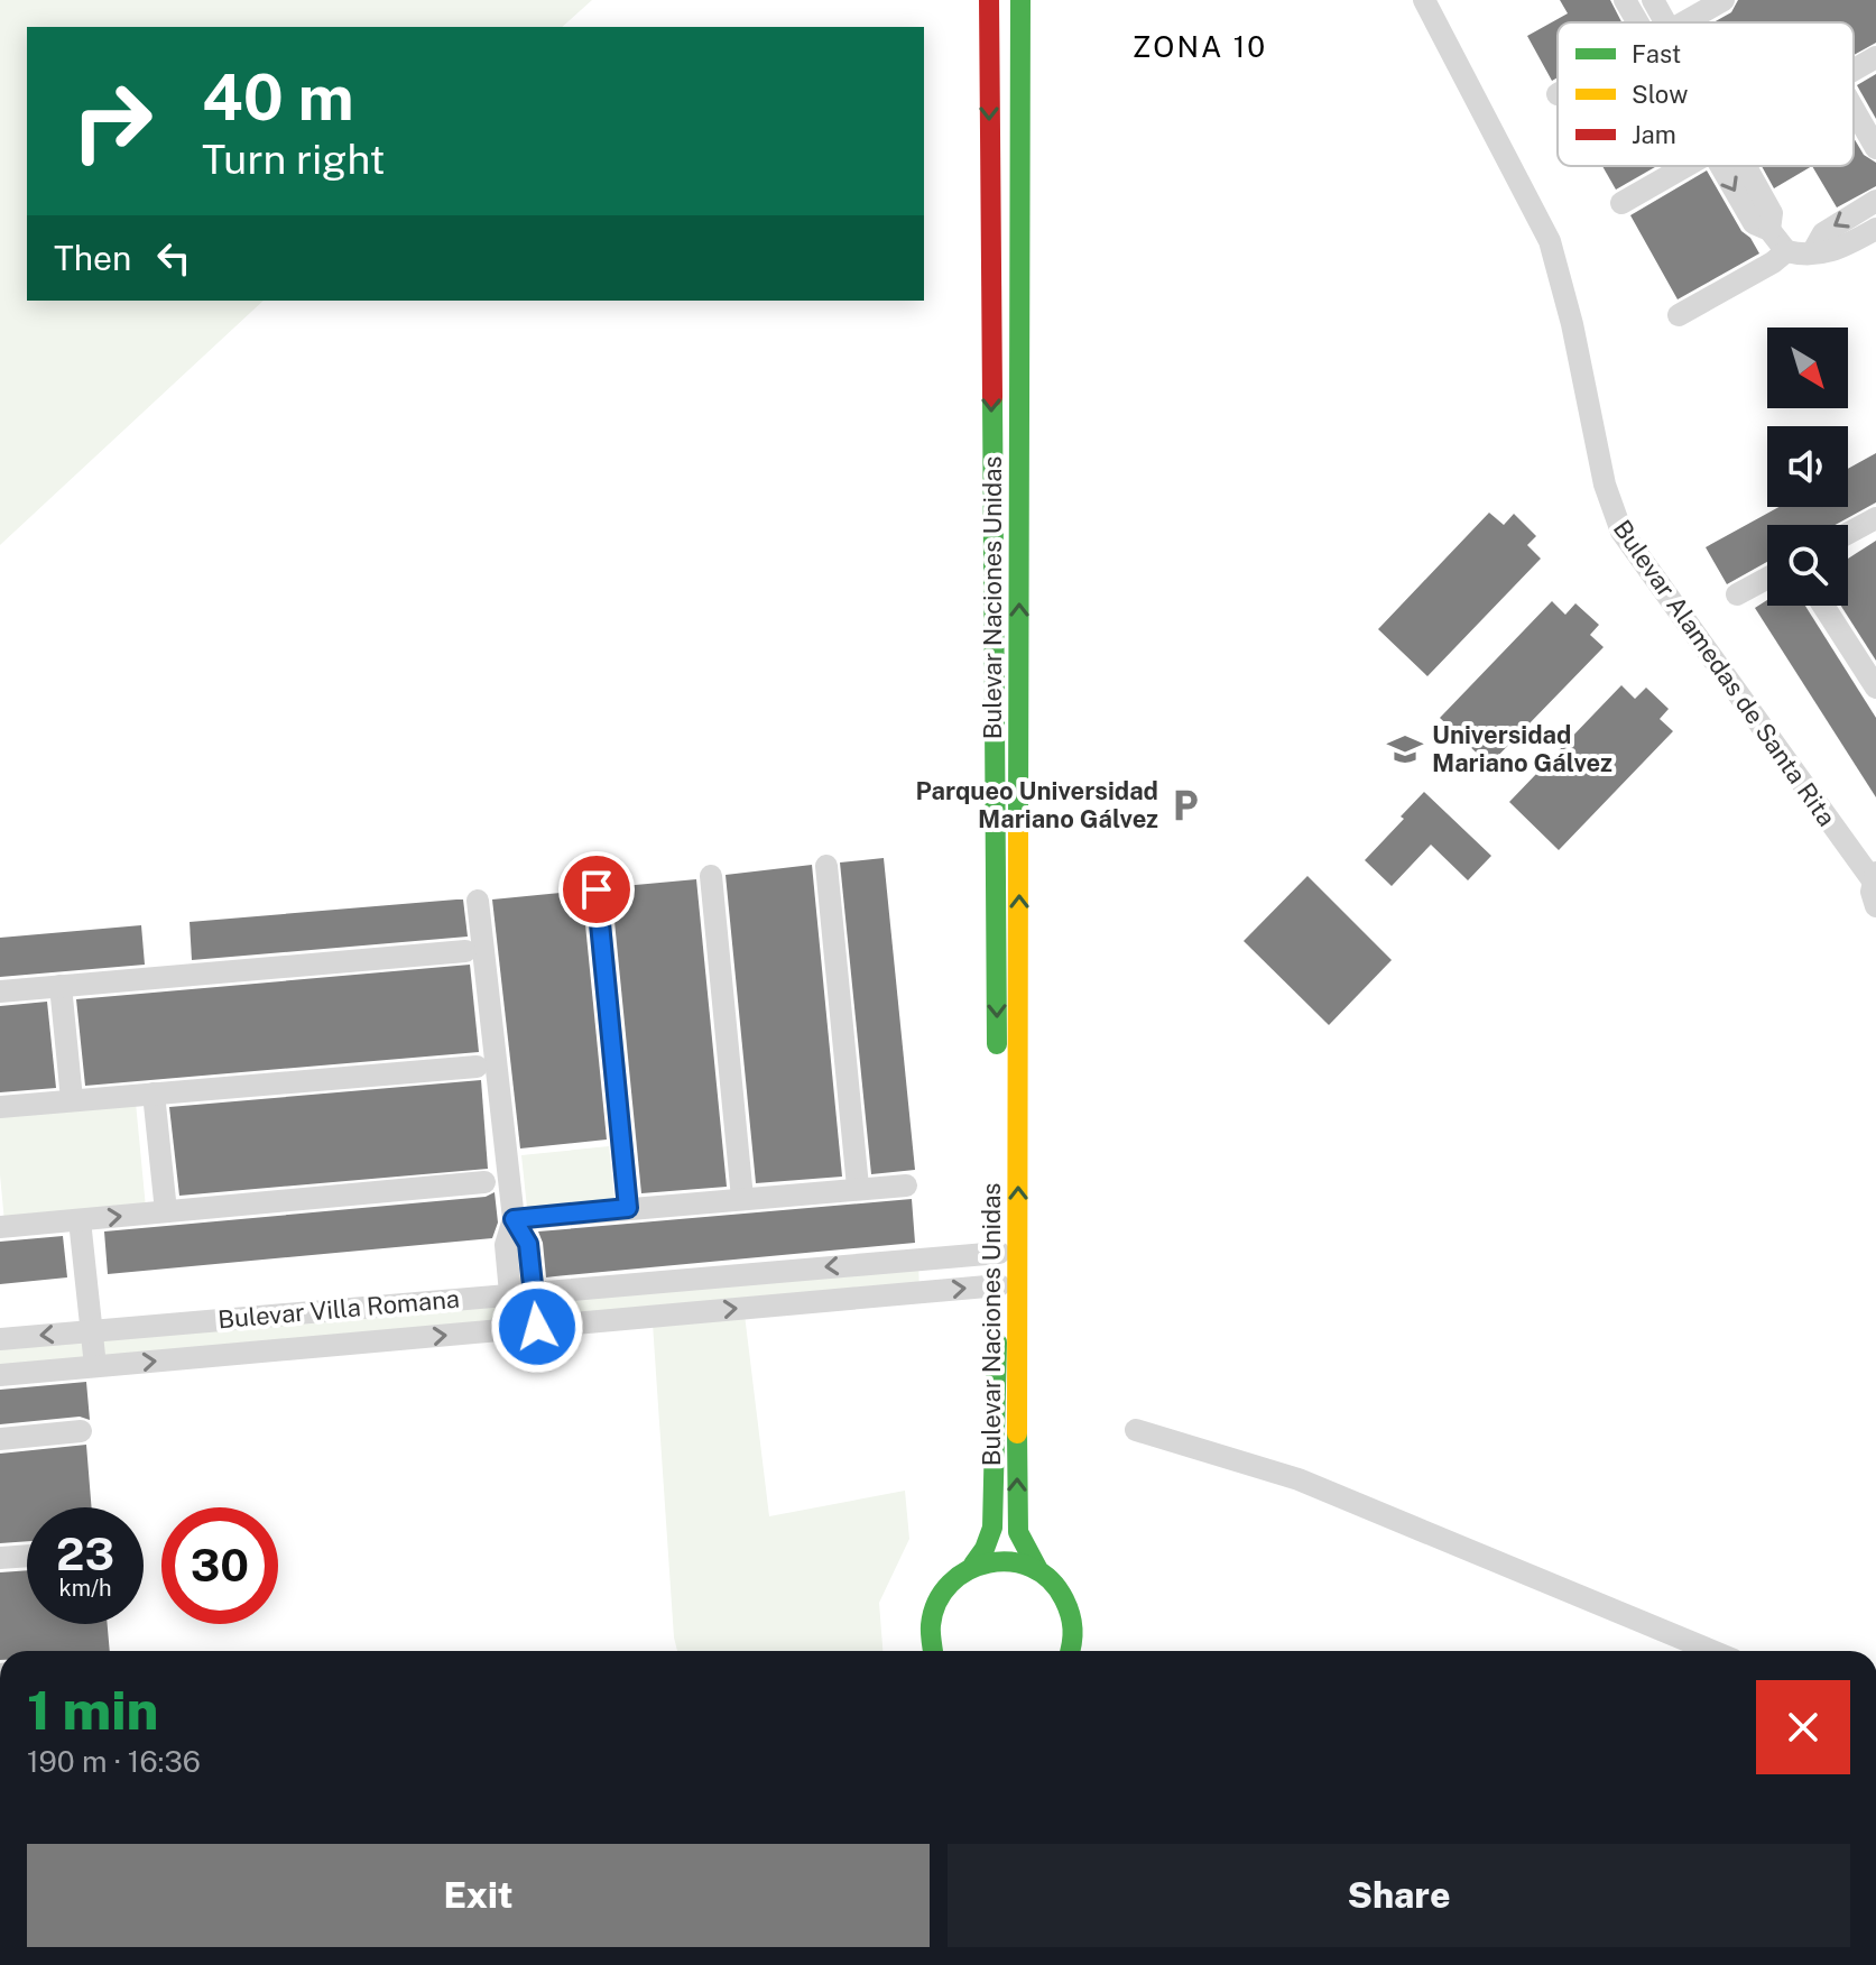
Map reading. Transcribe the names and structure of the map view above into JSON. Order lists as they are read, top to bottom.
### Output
{
  "streets": {
    "main road": ["Bulevar Naciones Unidas"],
    "street": ["Bulevar Alamedas de Santa Rita", "Bulevar Villa Romana"]
  },
  "crossings": [
    ["Bulevar Naciones Unidas", "Bulevar Villa Romana"]
  ],
  "districts": ["ZONA 10"],
  "places": {
    "school or university": ["Universidad Mariano Gálvez"],
    "parking": ["Parqueo Universidad Mariano Gálvez"]
  },
  "legend": ["Fast", "Slow", "Jam"],
  "north": "bottom right",
  "page": {
    "turn": ["40 m", "Turn right"],
    "then": "Then",
    "speed": "23 km/h",
    "limit": "30",
    "heading": ["1 min", "190 m · 16:36"],
    "buttons": ["Exit", "Share"]
  }
}
